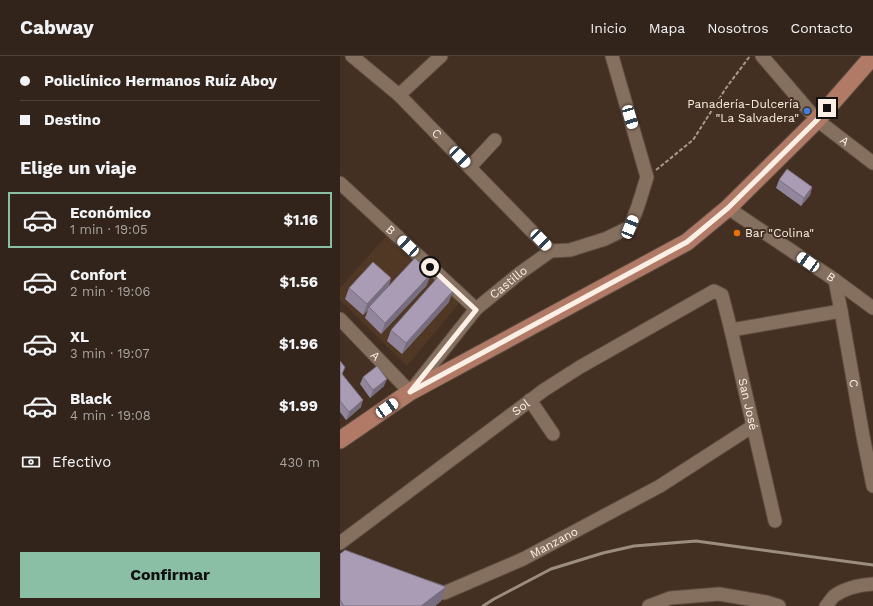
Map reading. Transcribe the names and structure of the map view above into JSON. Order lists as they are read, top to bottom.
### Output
{
  "streets": {
    "street": [
      "C",
      "A",
      "B",
      "Castillo",
      "San José",
      "Sol",
      "Manzano"
    ]
  },
  "crossings": [
    ["C", "B"],
    ["C", "Castillo"],
    ["A", "Castillo"],
    ["B", "Castillo"],
    ["San José", "Sol"],
    ["San José", "Manzano"]
  ],
  "places": ["Panadería-Dulcería \"La Salvadera\"", "Bar \"Colina\""],
  "page": {
    "header": "Cabway",
    "nav": [
      "Inicio",
      "Mapa",
      "Nosotros",
      "Contacto"
    ],
    "banner": ["Policlínico Hermanos Ruíz Aboy", "Destino"],
    "heading": "Elige un viaje",
    "list": [
      {
        "name": "Económico",
        "note": "1 min · 19:05",
        "value": "$1.16"
      },
      {
        "name": "Confort",
        "note": "2 min · 19:06",
        "value": "$1.56"
      },
      {
        "name": "XL",
        "note": "3 min · 19:07",
        "value": "$1.96"
      },
      {
        "name": "Black",
        "note": "4 min · 19:08",
        "value": "$1.99"
      }
    ],
    "pay": ["Efectivo", "430 m"],
    "buttons": "Confirmar"
  }
}
